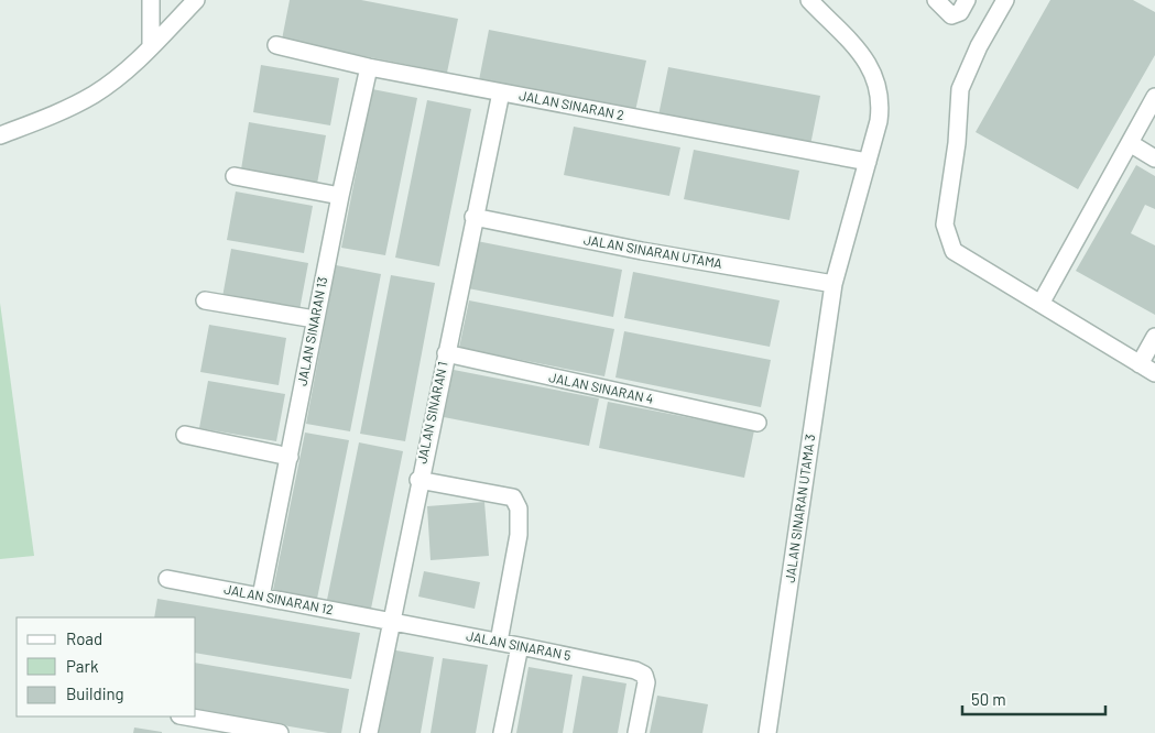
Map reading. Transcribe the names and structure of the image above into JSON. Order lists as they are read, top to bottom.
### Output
{
  "streets": {
    "street": [
      "JALAN SINARAN 2",
      "JALAN SINARAN UTAMA",
      "JALAN SINARAN 13",
      "JALAN SINARAN 4",
      "JALAN SINARAN 1",
      "JALAN SINARAN UTAMA 3",
      "JALAN SINARAN 12",
      "JALAN SINARAN 5"
    ]
  },
  "crossings": [
    ["JALAN SINARAN 2", "JALAN SINARAN 13"],
    ["JALAN SINARAN 2", "JALAN SINARAN 1"],
    ["JALAN SINARAN 2", "JALAN SINARAN UTAMA 3"],
    ["JALAN SINARAN UTAMA", "JALAN SINARAN 1"],
    ["JALAN SINARAN UTAMA", "JALAN SINARAN UTAMA 3"],
    ["JALAN SINARAN 13", "JALAN SINARAN 12"],
    ["JALAN SINARAN 4", "JALAN SINARAN 1"],
    ["JALAN SINARAN 1", "JALAN SINARAN 12"],
    ["JALAN SINARAN 1", "JALAN SINARAN 5"],
    ["JALAN SINARAN 12", "JALAN SINARAN 5"]
  ],
  "legend": ["Road", "Park", "Building"],
  "scale_bar": "50 m"
}
